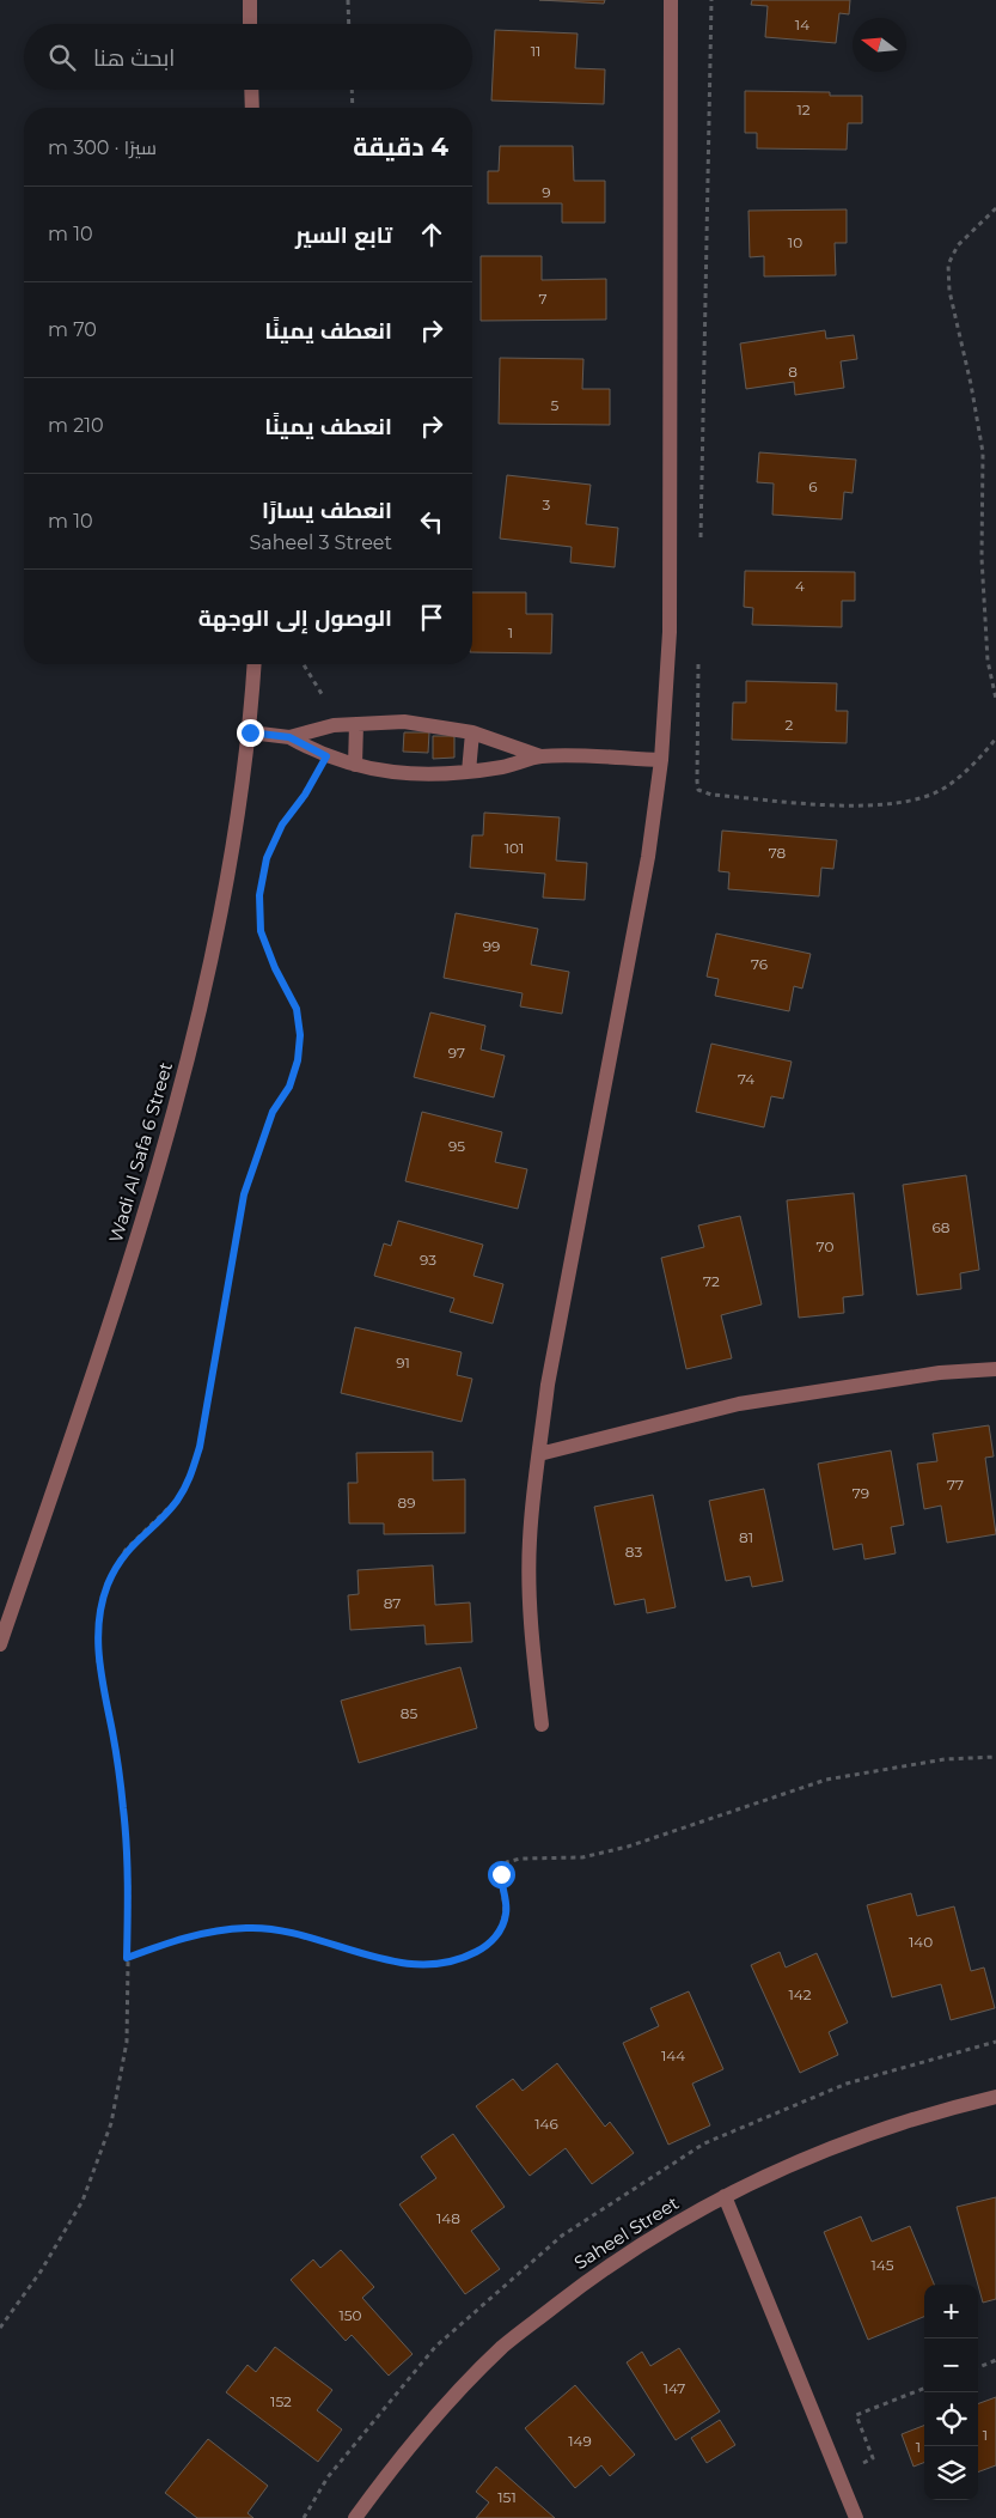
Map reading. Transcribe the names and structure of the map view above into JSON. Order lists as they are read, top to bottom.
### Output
{
  "streets": {
    "street": ["Wadi Al Safa 6 Street", "Saheel Street"]
  },
  "house_numbers": [
    "14",
    "11",
    "12",
    "9",
    "10",
    "7",
    "8",
    "5",
    "6",
    "3",
    "4",
    "1",
    "2",
    "101",
    "78",
    "99",
    "76",
    "97",
    "74",
    "95",
    "68",
    "70",
    "93",
    "72",
    "91",
    "77",
    "79",
    "89",
    "81",
    "83",
    "87",
    "85",
    "140",
    "142",
    "144",
    "146",
    "148",
    "145",
    "150",
    "147",
    "152",
    "1",
    "149",
    "1",
    "151"
  ],
  "north": "left",
  "page": {
    "search": "ابحث هنا",
    "heading": ["4 دقيقة", "سيرًا · 300 m"],
    "list": [
      ["تابع السير", "10 m"],
      ["انعطف يمينًا", "70 m"],
      ["انعطف يمينًا", "210 m"],
      ["انعطف يسارًا", "Saheel 3 Street", "10 m"],
      "الوصول إلى الوجهة"
    ],
    "map_buttons": ["+", "−"]
  }
}
